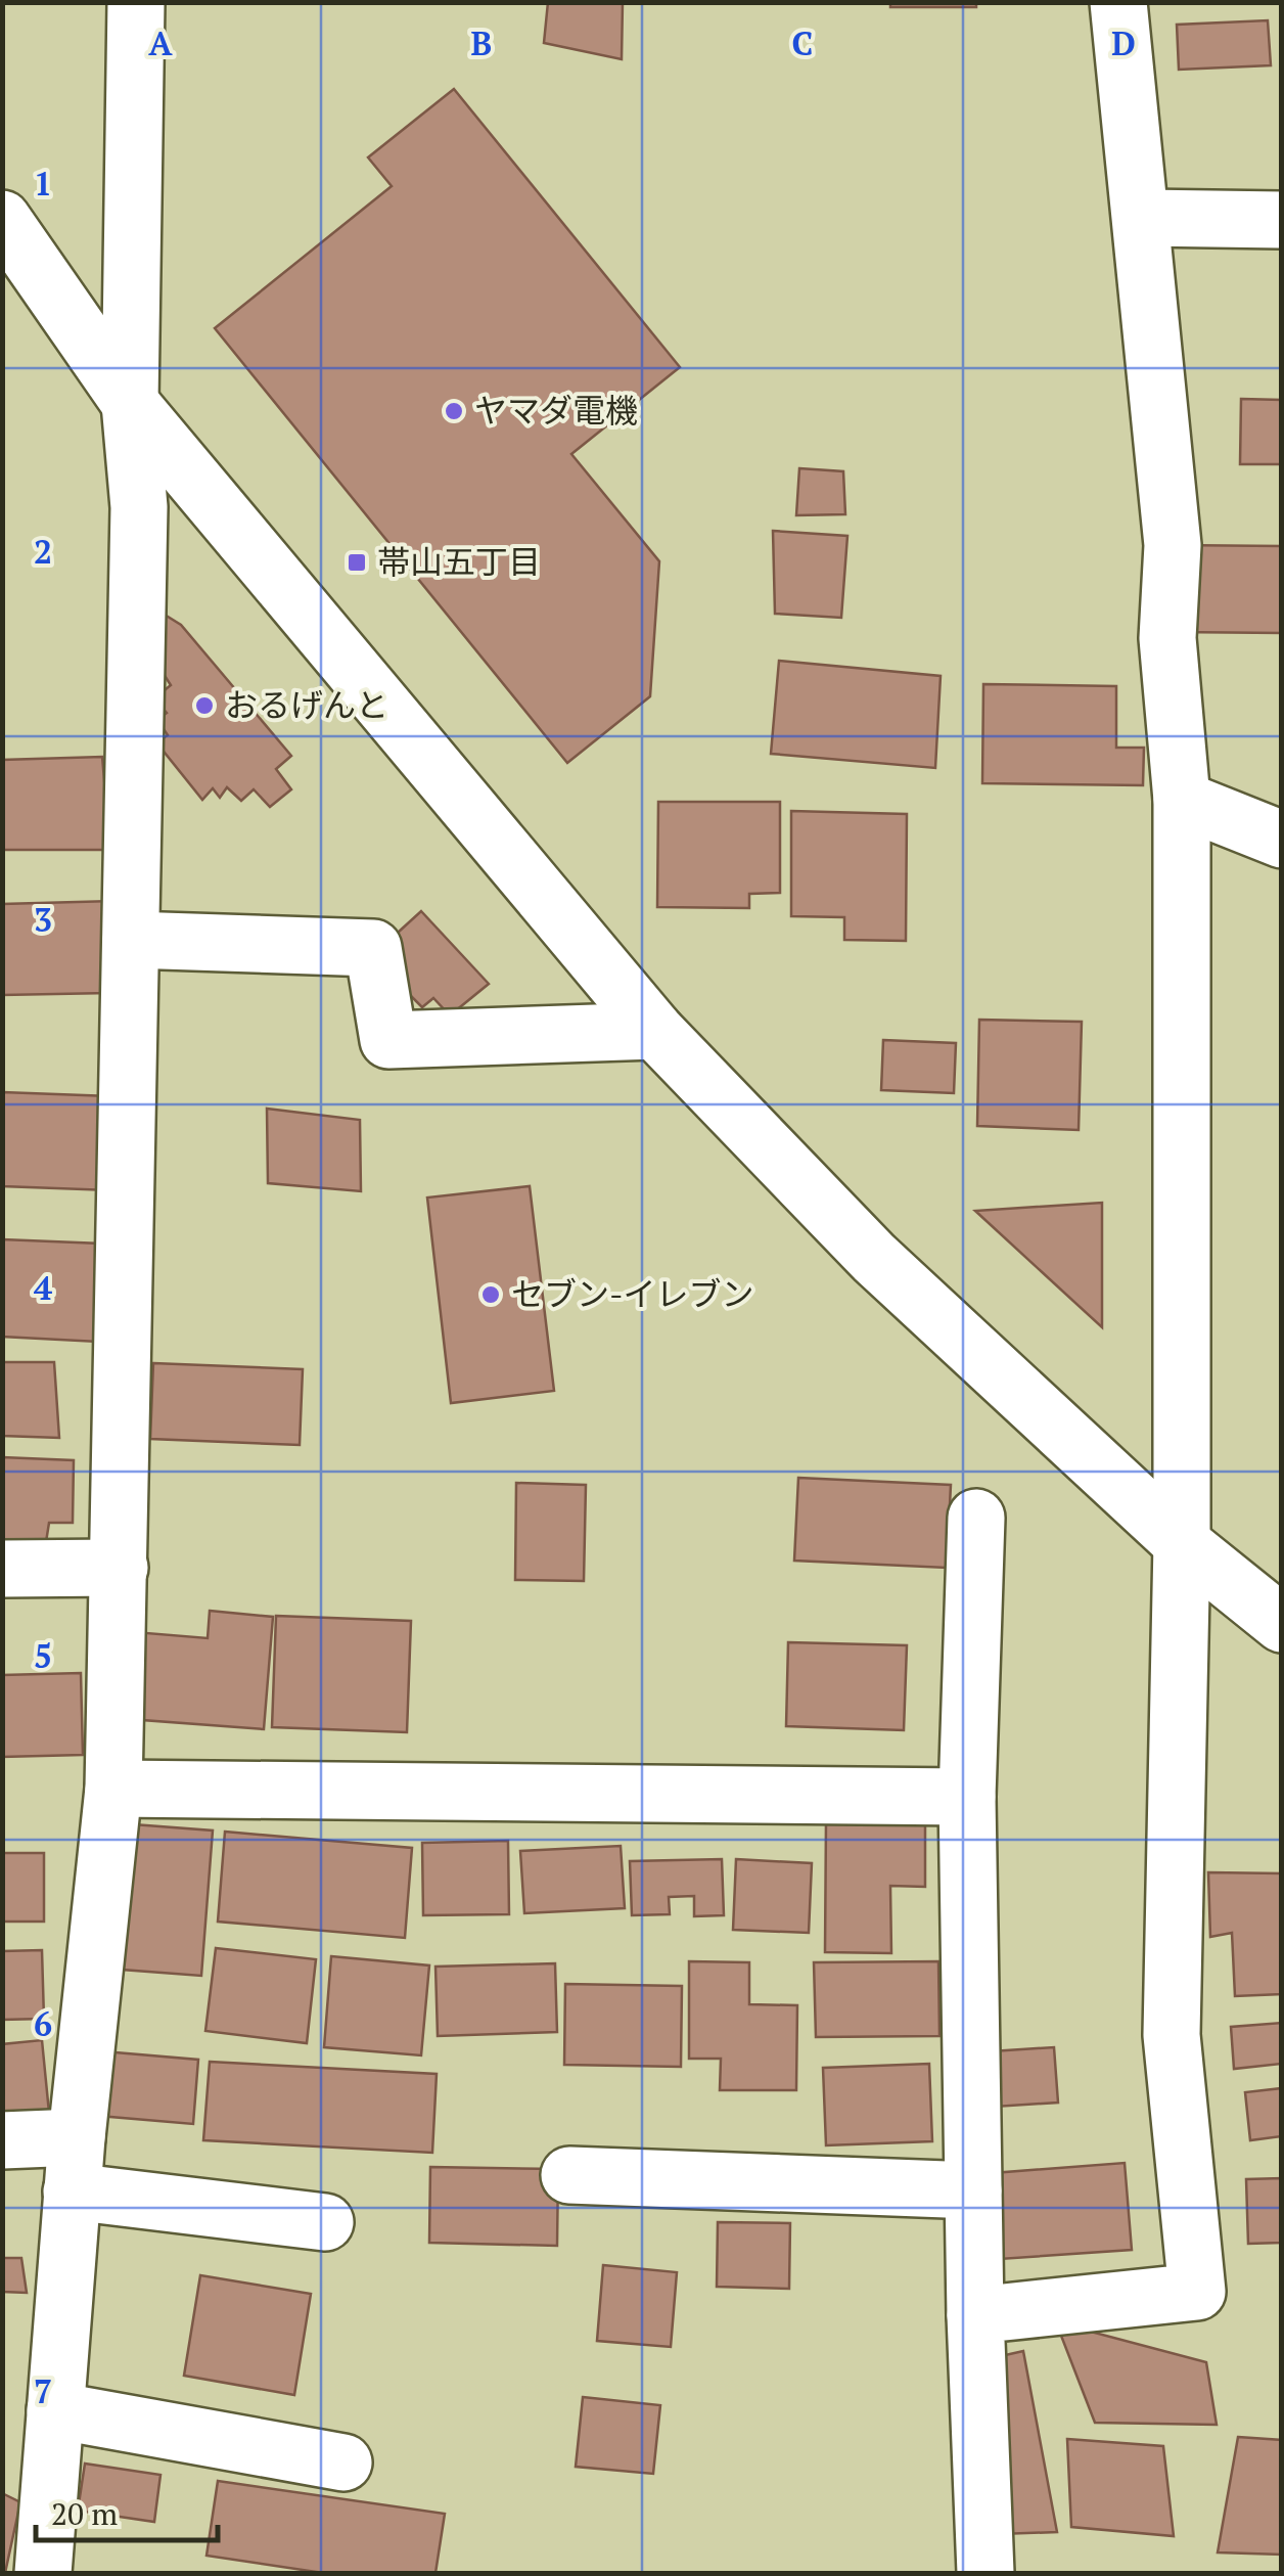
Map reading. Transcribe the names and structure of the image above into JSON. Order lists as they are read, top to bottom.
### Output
{
  "places": {
    "other": ["ヤマダ電機", "おるげんと", "セブン-イレブン"],
    "transit": ["帯山五丁目"]
  },
  "scale_bar": "20 m",
  "grid": {
    "columns": [
      "A",
      "B",
      "C",
      "D"
    ],
    "rows": [
      "1",
      "2",
      "3",
      "4",
      "5",
      "6",
      "7"
    ]
  }
}
